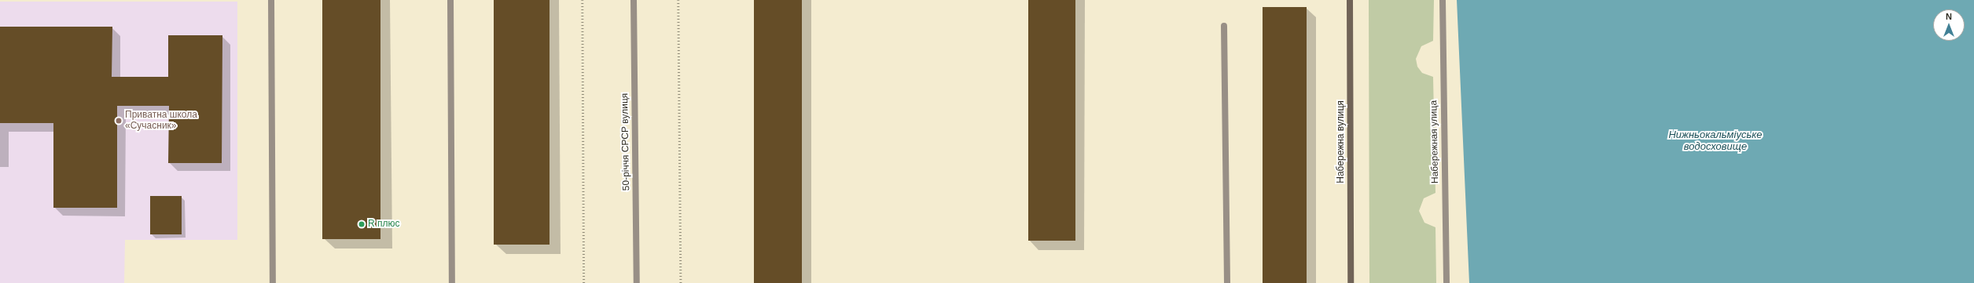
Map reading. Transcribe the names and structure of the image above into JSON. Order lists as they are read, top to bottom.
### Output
{
  "streets": {
    "main road": ["Набережна вулиця"],
    "street": ["50-річчя СРСР вулиця", "Набережная улица"]
  },
  "water": ["Нижньокальміуське водосховище"],
  "places": ["Приватна школа «Сучасник»", "R плюс"],
  "north": "top"
}
